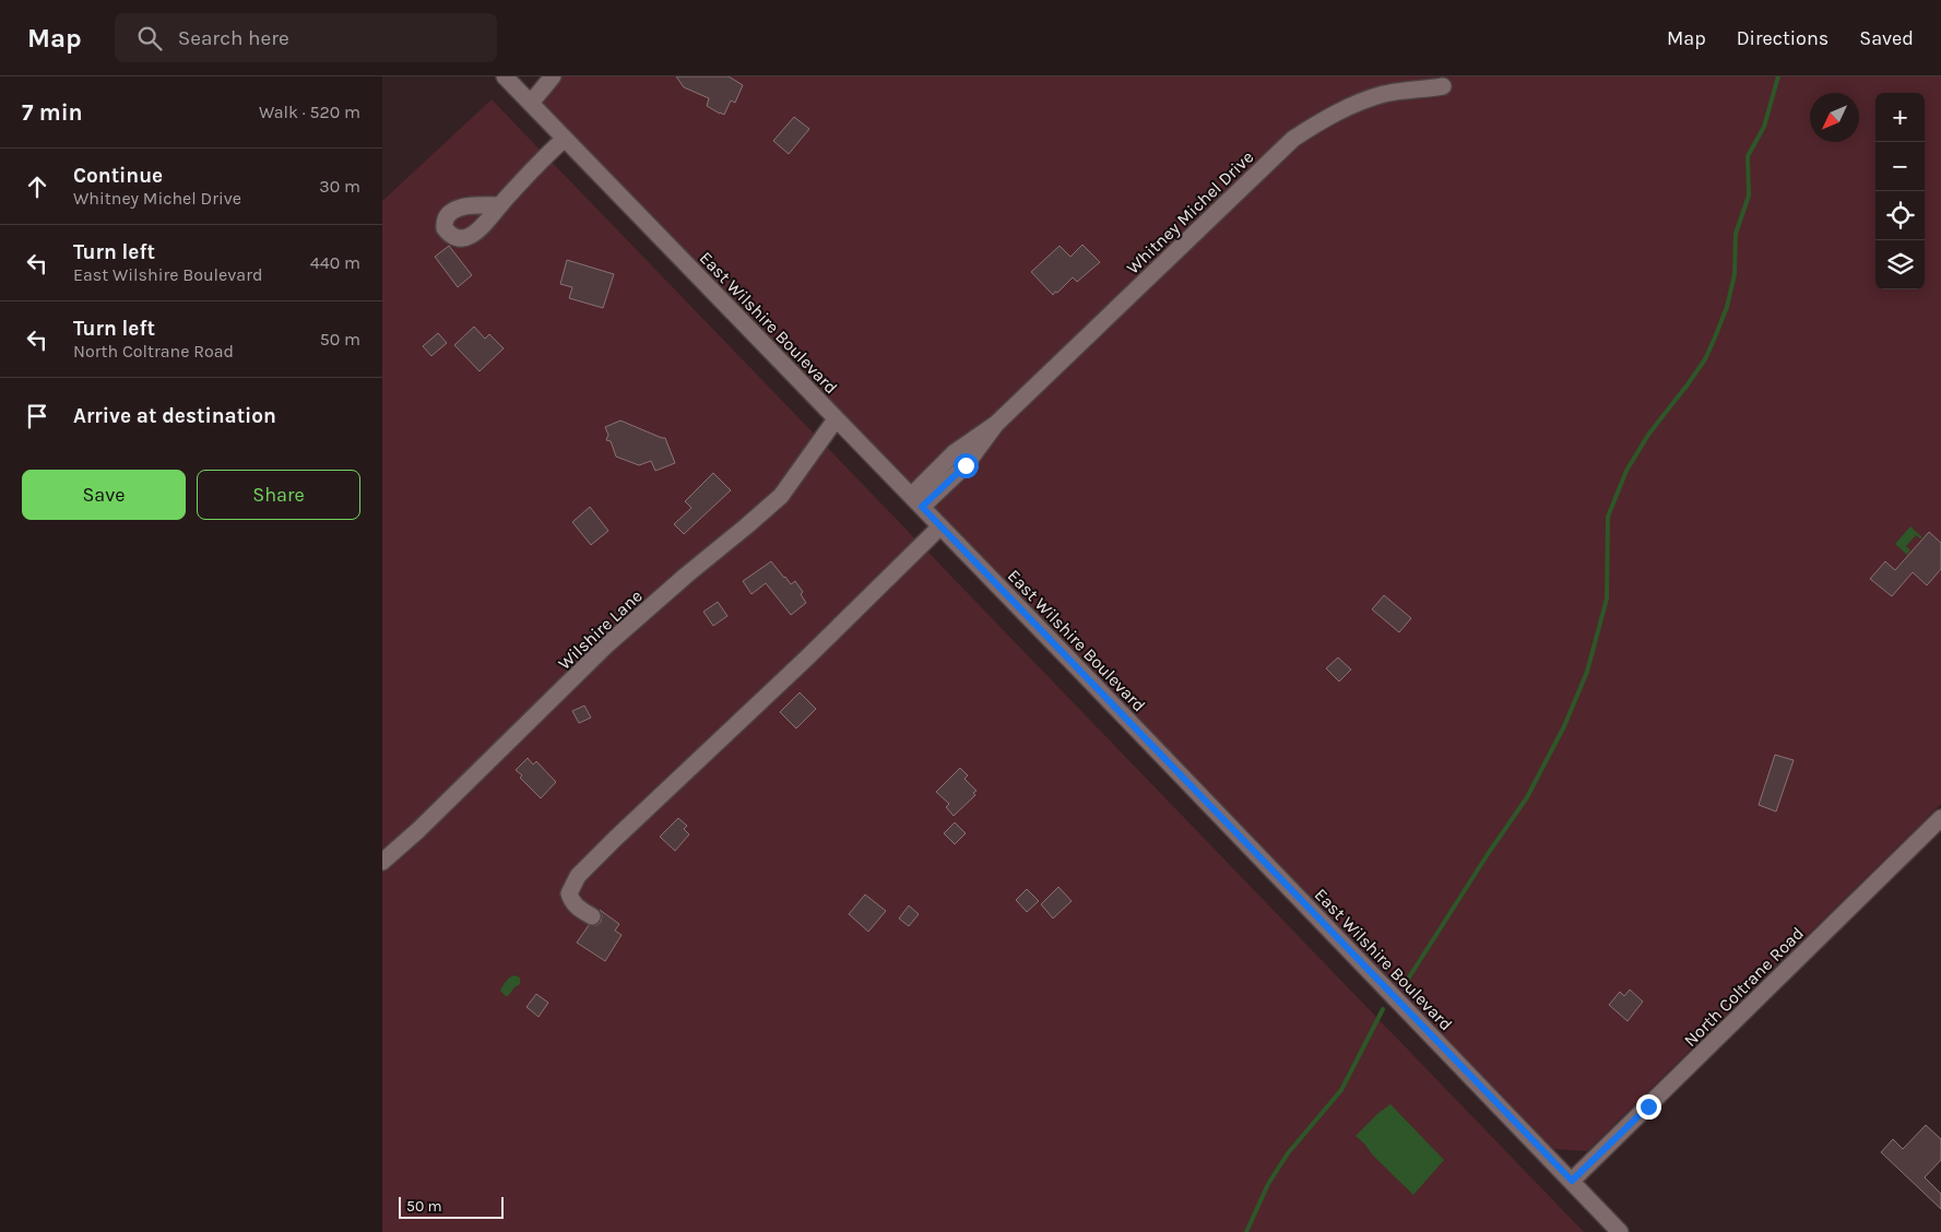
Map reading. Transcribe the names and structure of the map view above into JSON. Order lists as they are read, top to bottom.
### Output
{
  "streets": {
    "street": [
      "Whitney Michel Drive",
      "East Wilshire Boulevard",
      "Wilshire Lane",
      "North Coltrane Road"
    ]
  },
  "crossings": [
    ["Whitney Michel Drive", "East Wilshire Boulevard"],
    ["East Wilshire Boulevard", "Wilshire Lane"],
    ["East Wilshire Boulevard", "North Coltrane Road"]
  ],
  "scale_bar": "50 m",
  "north": "bottom left",
  "page": {
    "header": "Map",
    "search": "Search here",
    "nav": ["Map", "Directions", "Saved"],
    "heading": ["7 min", "Walk · 520 m"],
    "map_buttons": ["+", "−"],
    "list": [
      ["Continue", "Whitney Michel Drive", "30 m"],
      ["Turn left", "East Wilshire Boulevard", "440 m"],
      ["Turn left", "North Coltrane Road", "50 m"],
      "Arrive at destination"
    ],
    "buttons": ["Save", "Share"],
    "scale": "50 m"
  }
}
